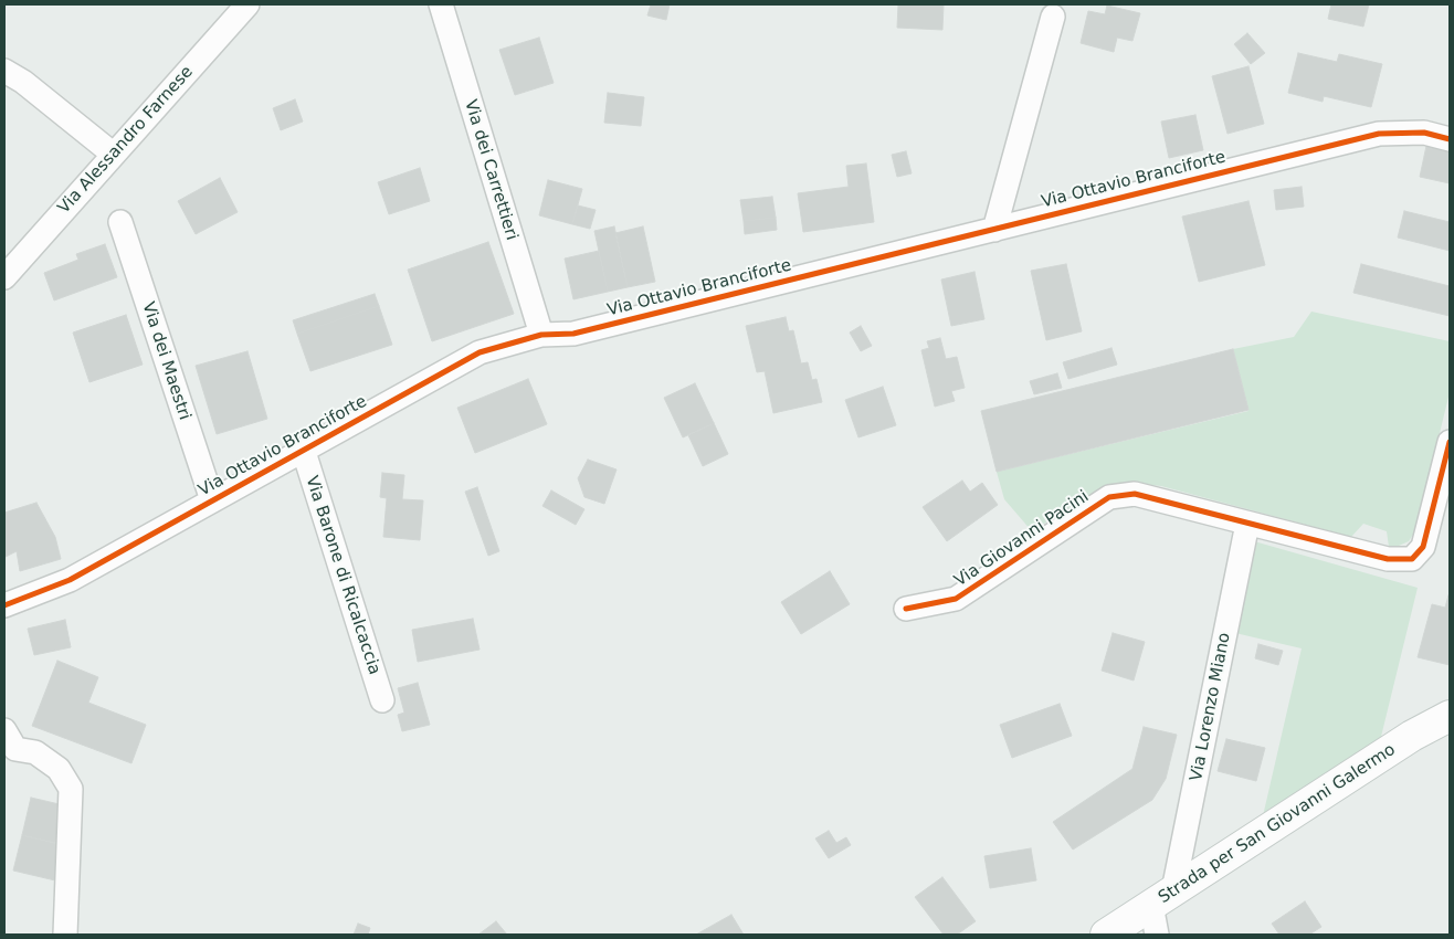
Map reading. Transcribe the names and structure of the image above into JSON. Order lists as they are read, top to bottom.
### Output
{
  "streets": {
    "main road": ["Strada per San Giovanni Galermo"],
    "street": [
      "Via Alessandro Farnese",
      "Via dei Carrettieri",
      "Via Ottavio Branciforte",
      "Via dei Maestri",
      "Via Giovanni Pacini",
      "Via Barone di Ricalcaccia",
      "Via Lorenzo Miano"
    ]
  },
  "crossings": [
    ["Via dei Carrettieri", "Via Ottavio Branciforte"],
    ["Via Ottavio Branciforte", "Via dei Maestri"],
    ["Via Ottavio Branciforte", "Via Barone di Ricalcaccia"],
    ["Via Giovanni Pacini", "Via Lorenzo Miano"],
    ["Via Lorenzo Miano", "Strada per San Giovanni Galermo"]
  ]
}
